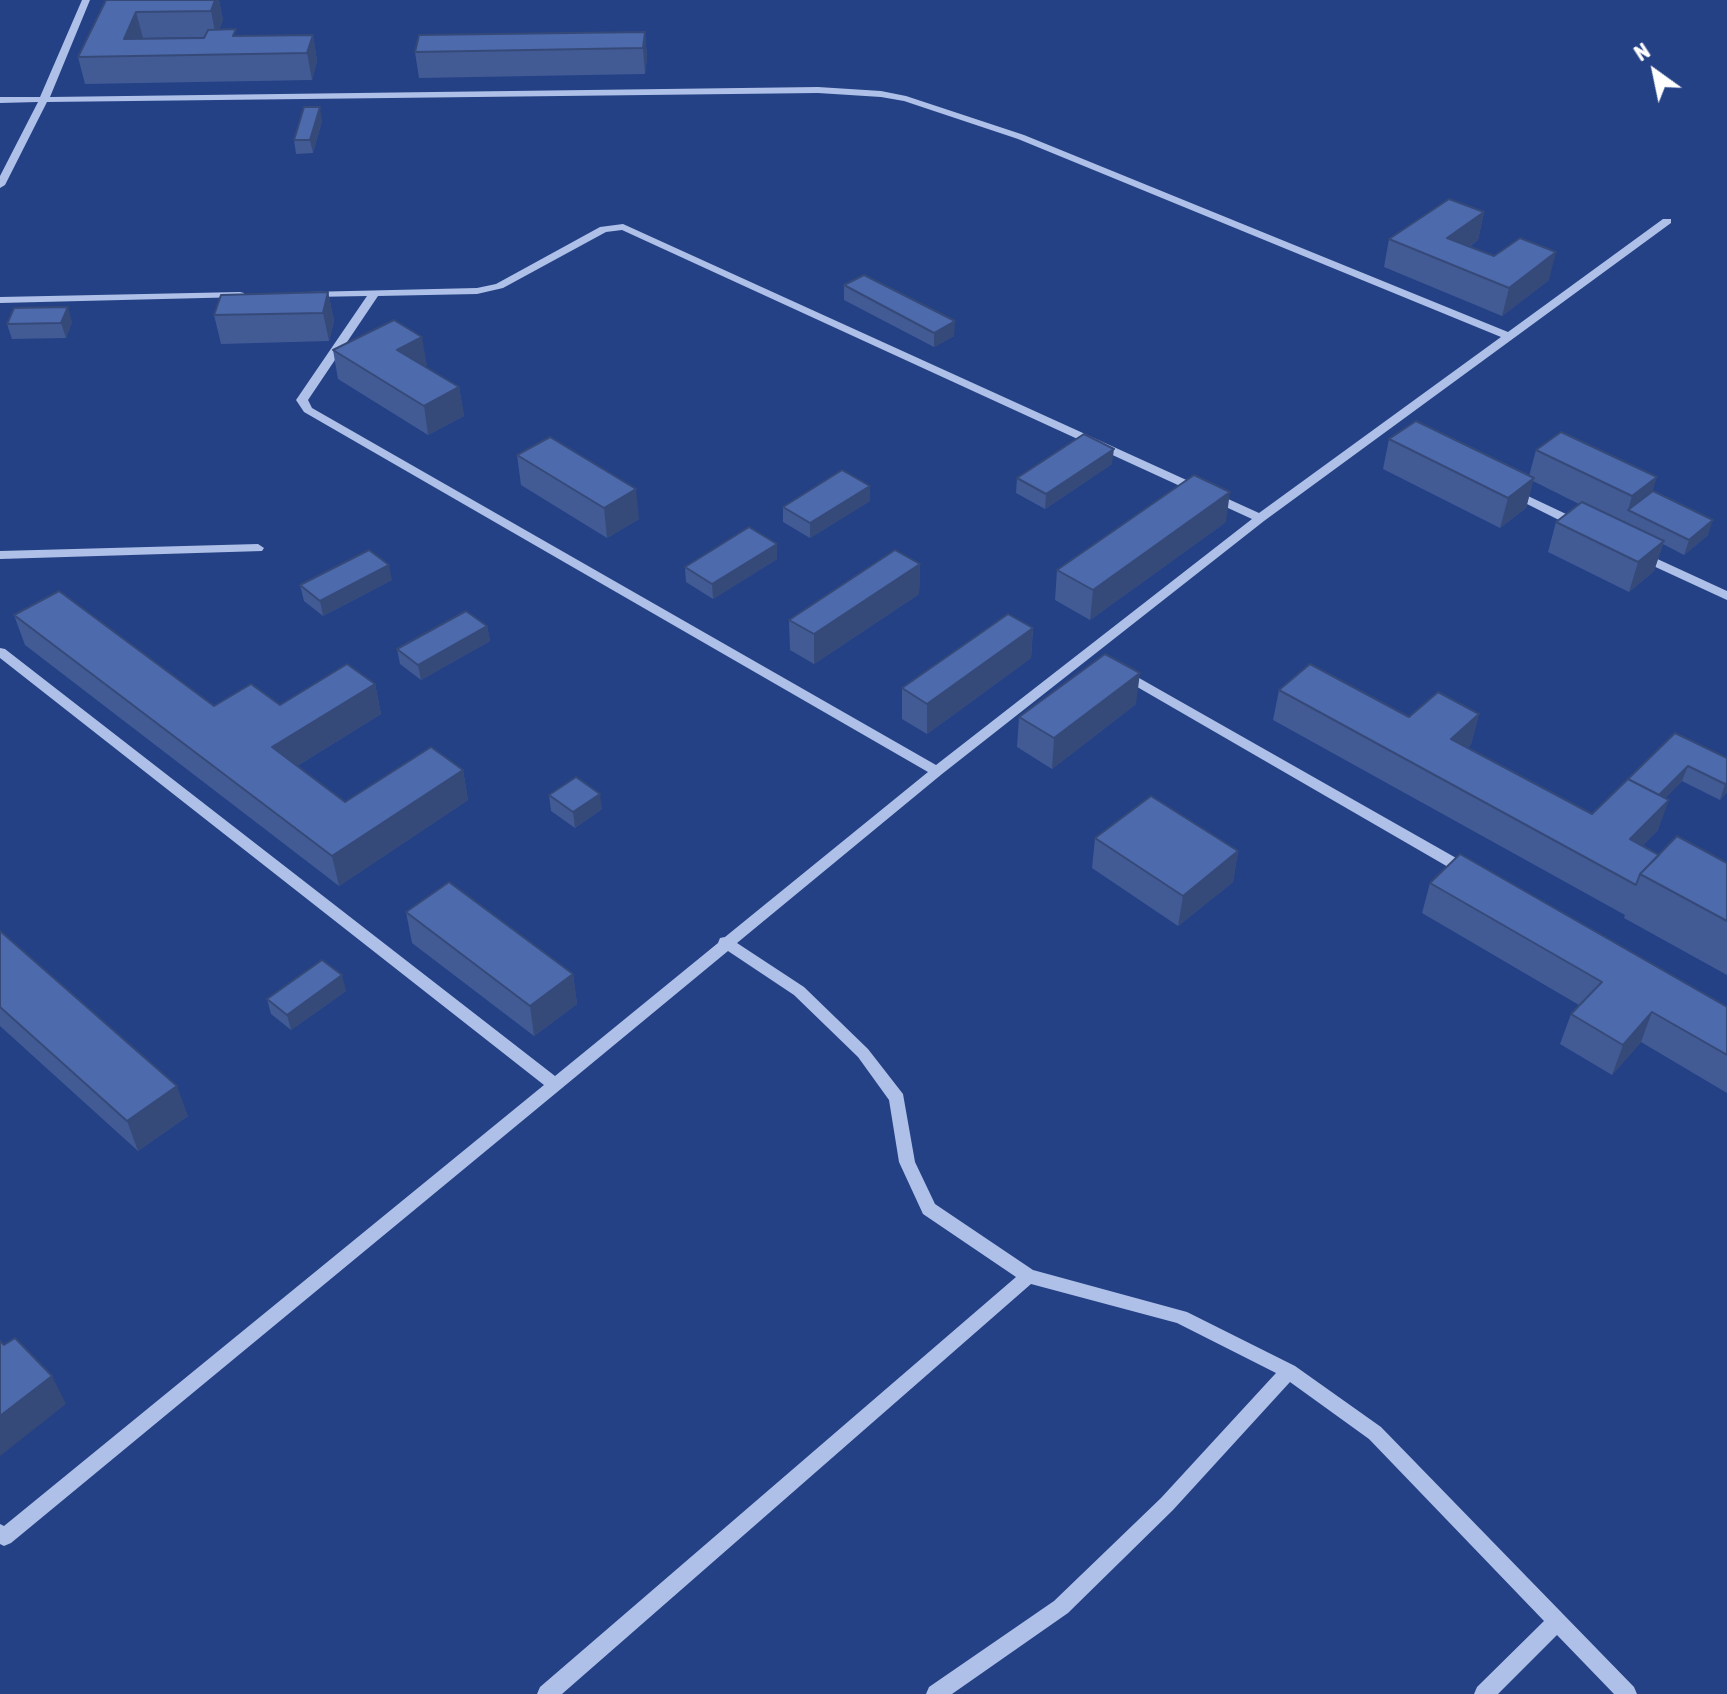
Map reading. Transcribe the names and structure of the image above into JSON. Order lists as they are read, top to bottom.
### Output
{
  "north": "top left"
}
